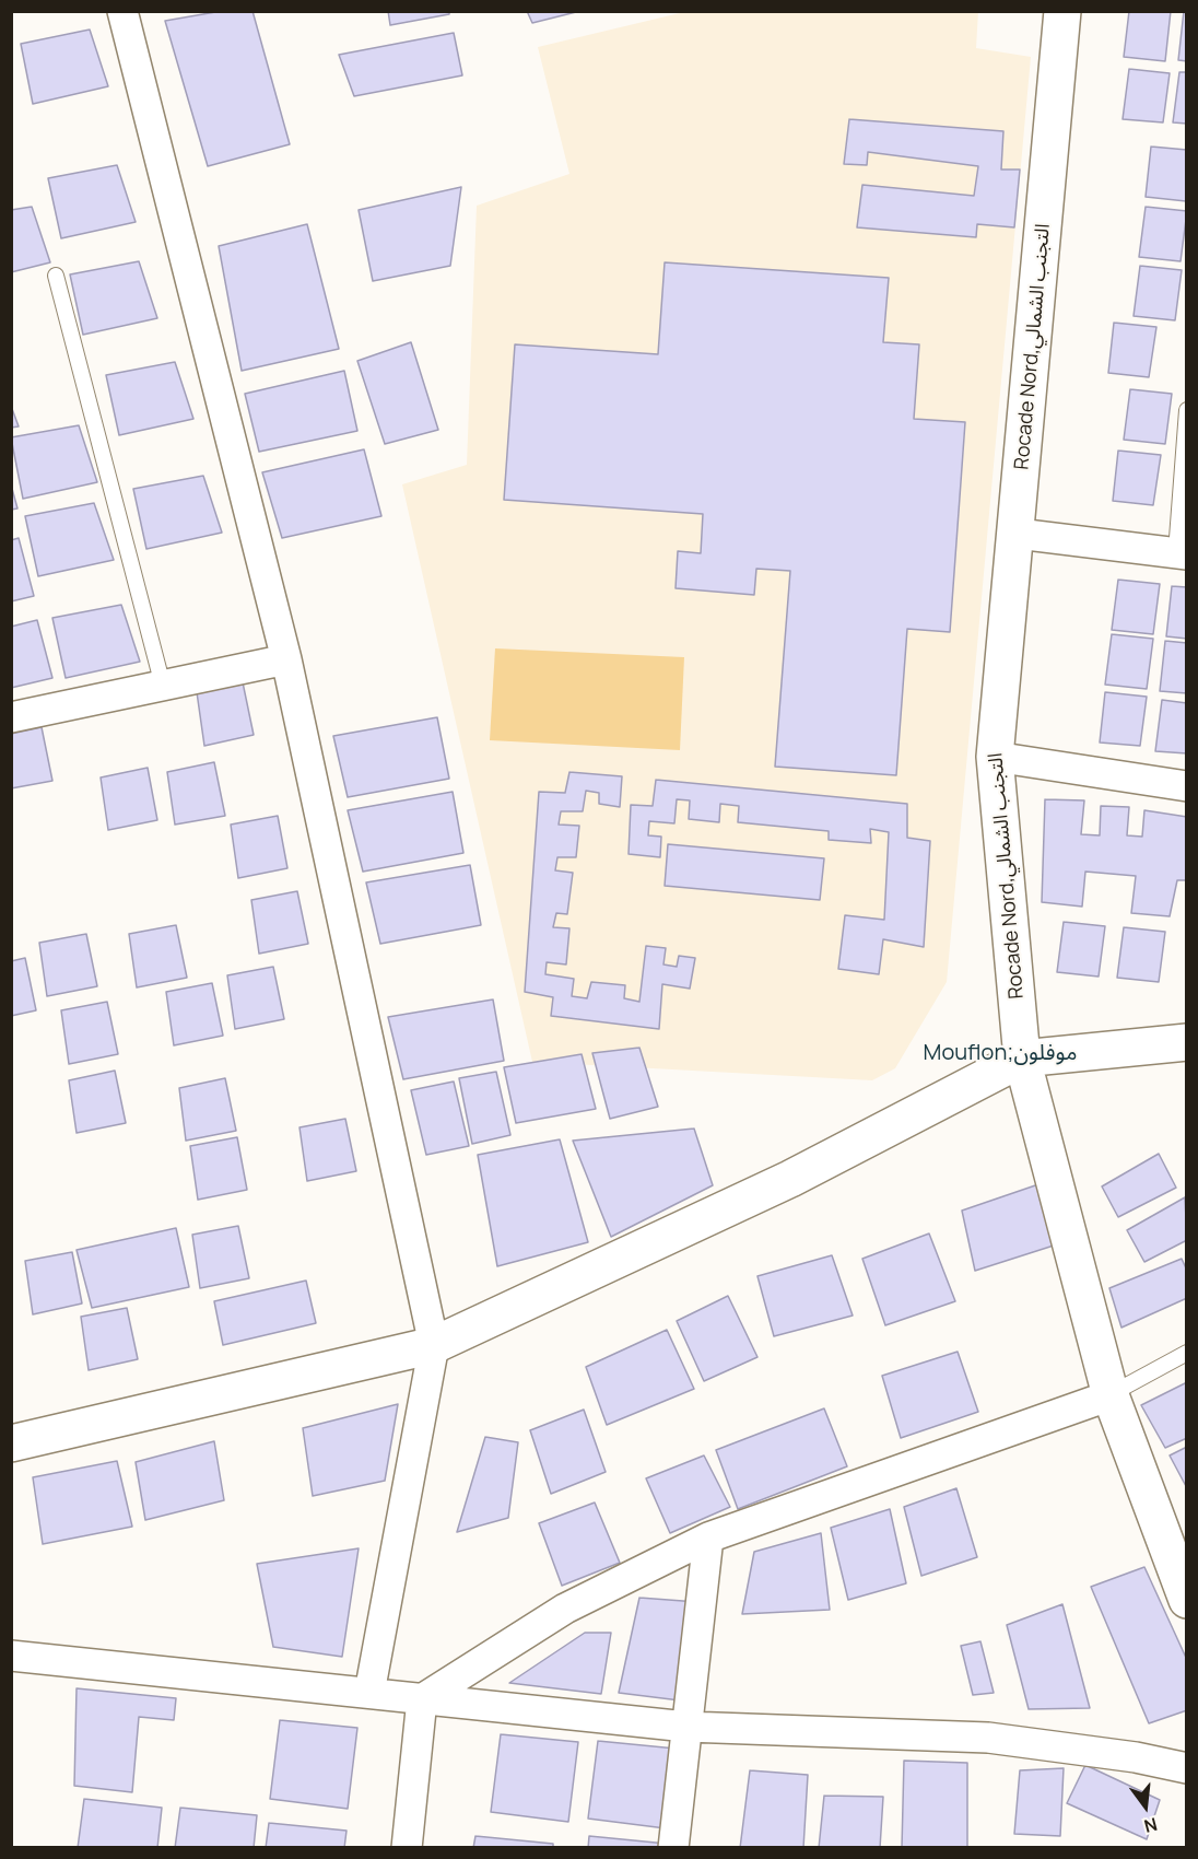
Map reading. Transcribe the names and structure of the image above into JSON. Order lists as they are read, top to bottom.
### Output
{
  "streets": {
    "main road": ["Rocade Nord,التجنب الشمالي"]
  },
  "districts": ["Mouflon;موفلون"],
  "north": "bottom"
}
